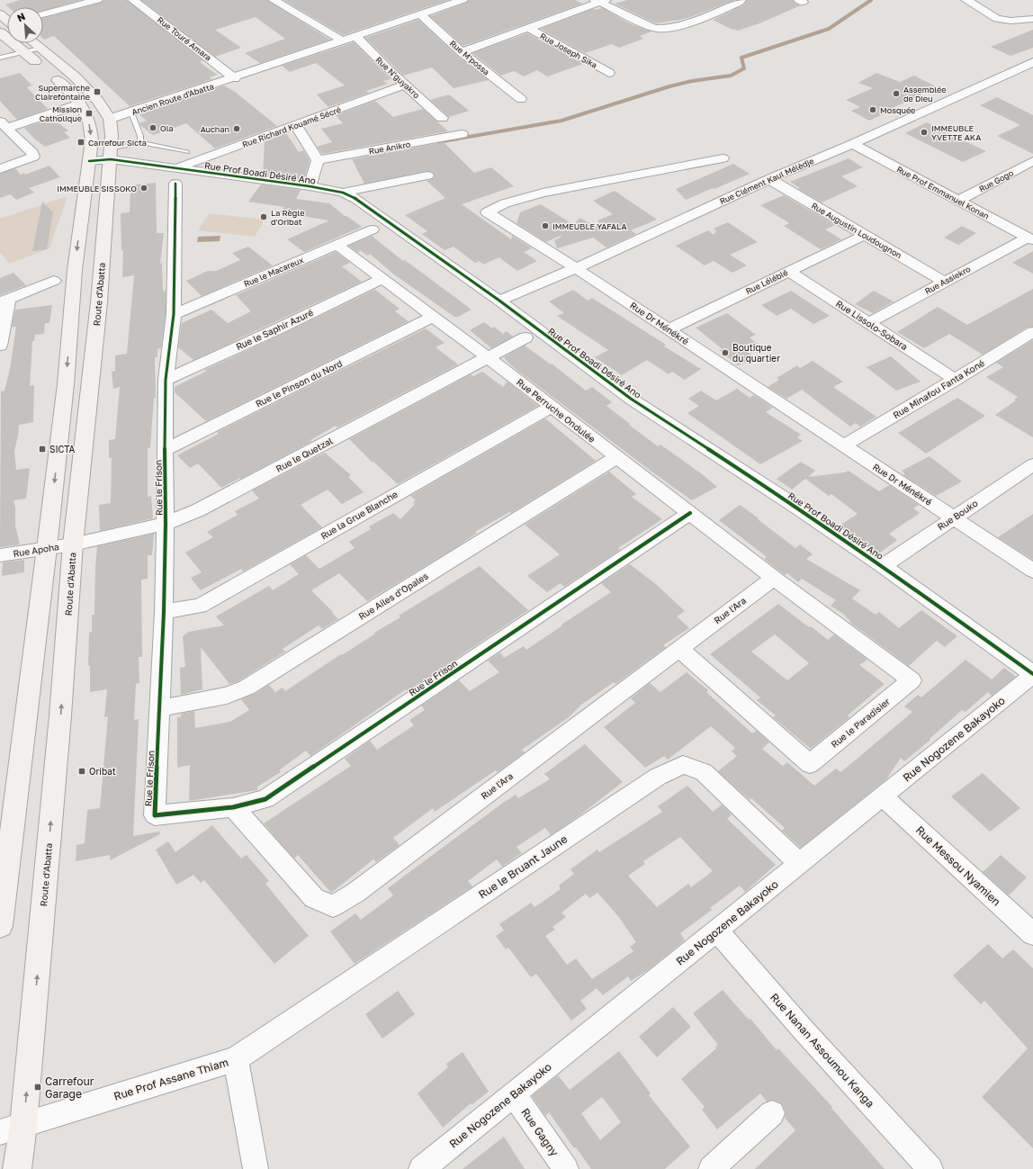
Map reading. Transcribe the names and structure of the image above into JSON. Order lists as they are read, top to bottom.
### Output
{
  "streets": {
    "street": [
      "Rue Touré Amara",
      "Rue Joseph Sika",
      "Rue M'possa",
      "Rue N'guyakro",
      "Ancien Route d'Abatta",
      "Rue Richard Kouamé Sécré",
      "Rue Anikro",
      "Rue Prof Boadi Désiré Ano",
      "Rue Clément Kaul Mélèdje",
      "Rue Gogo",
      "Rue Prof Emmanuel Konan",
      "Rue Augustin Loudougnon",
      "Rue le Macareux",
      "Rue Assiekro",
      "Rue Léléblé",
      "Route d'Abatta",
      "Rue Dr Ménékré",
      "Rue Lissolo-Sobara",
      "Rue le Saphir Azuré",
      "Rue le Pinson du Nord",
      "Rue Minafou Fanta Koné",
      "Rue Perruche Ondulée",
      "Rue le Quetzal",
      "Rue le Frison",
      "Rue la Grue Blanche",
      "Rue Bouko",
      "Rue Apoha",
      "Rue Ailes d'Opales",
      "Rue l'Ara",
      "Rue le Paradisier",
      "Rue Nogozene Bakayoko",
      "Rue Messou Nyamien",
      "Rue le Bruant Jaune",
      "Rue Nanan Assoumou Kanga",
      "Rue Prof Assane Thiam",
      "Rue Gagny"
    ]
  },
  "crossings": [
    ["Rue Touré Amara", "Ancien Route d'Abatta"],
    ["Rue M'possa", "Ancien Route d'Abatta"],
    ["Rue N'guyakro", "Ancien Route d'Abatta"],
    ["Rue N'guyakro", "Rue Richard Kouamé Sécré"],
    ["Ancien Route d'Abatta", "Route d'Abatta"],
    ["Rue Richard Kouamé Sécré", "Rue Prof Boadi Désiré Ano"],
    ["Rue Richard Kouamé Sécré", "Rue le Frison"],
    ["Rue Prof Boadi Désiré Ano", "Rue Clément Kaul Mélèdje"],
    ["Rue Prof Boadi Désiré Ano", "Route d'Abatta"],
    ["Rue Prof Boadi Désiré Ano", "Rue le Frison"],
    ["Rue Prof Boadi Désiré Ano", "Rue Bouko"],
    ["Rue Prof Boadi Désiré Ano", "Rue Nogozene Bakayoko"],
    ["Rue Clément Kaul Mélèdje", "Rue Prof Emmanuel Konan"],
    ["Rue Clément Kaul Mélèdje", "Rue Augustin Loudougnon"],
    ["Rue Clément Kaul Mélèdje", "Rue Dr Ménékré"],
    ["Rue Gogo", "Rue Prof Emmanuel Konan"],
    ["Rue Prof Emmanuel Konan", "Rue Assiekro"],
    ["Rue Augustin Loudougnon", "Rue Assiekro"],
    ["Rue Augustin Loudougnon", "Rue Léléblé"],
    ["Rue le Macareux", "Rue Perruche Ondulée"],
    ["Rue le Macareux", "Rue le Frison"],
    ["Rue Assiekro", "Rue Lissolo-Sobara"],
    ["Rue Léléblé", "Rue Dr Ménékré"],
    ["Rue Léléblé", "Rue Lissolo-Sobara"],
    ["Route d'Abatta", "Rue le Quetzal"],
    ["Route d'Abatta", "Rue Apoha"],
    ["Route d'Abatta", "Rue Prof Assane Thiam"],
    ["Rue Dr Ménékré", "Rue Minafou Fanta Koné"],
    ["Rue Dr Ménékré", "Rue Bouko"],
    ["Rue Lissolo-Sobara", "Rue Minafou Fanta Koné"],
    ["Rue le Saphir Azuré", "Rue Perruche Ondulée"],
    ["Rue le Saphir Azuré", "Rue le Frison"],
    ["Rue le Pinson du Nord", "Rue Perruche Ondulée"],
    ["Rue le Pinson du Nord", "Rue le Frison"],
    ["Rue Perruche Ondulée", "Rue le Quetzal"],
    ["Rue Perruche Ondulée", "Rue le Frison"],
    ["Rue Perruche Ondulée", "Rue la Grue Blanche"],
    ["Rue Perruche Ondulée", "Rue Ailes d'Opales"],
    ["Rue Perruche Ondulée", "Rue l'Ara"],
    ["Rue Perruche Ondulée", "Rue le Paradisier"],
    ["Rue le Quetzal", "Rue le Frison"],
    ["Rue le Quetzal", "Rue Apoha"],
    ["Rue le Frison", "Rue la Grue Blanche"],
    ["Rue le Frison", "Rue Ailes d'Opales"],
    ["Rue le Frison", "Rue l'Ara"],
    ["Rue l'Ara", "Rue le Paradisier"],
    ["Rue Nogozene Bakayoko", "Rue Messou Nyamien"],
    ["Rue Nogozene Bakayoko", "Rue le Bruant Jaune"],
    ["Rue Nogozene Bakayoko", "Rue Nanan Assoumou Kanga"],
    ["Rue Nogozene Bakayoko", "Rue Gagny"],
    ["Rue le Bruant Jaune", "Rue Prof Assane Thiam"]
  ],
  "places": {
    "transit": [
      "Supermarche Clairefontaine",
      "Mission Catholique",
      "Carrefour Sicta",
      "SICTA",
      "Oribat",
      "Carrefour Garage"
    ],
    "other": [
      "Assemblée de Dieu",
      "Mosquée",
      "Ola",
      "Auchan",
      "IMMEUBLE YVETTE AKA",
      "IMMEUBLE SISSOKO",
      "La Règle d'Oribat",
      "IMMEUBLE YAFALA",
      "Boutique du quartier"
    ]
  },
  "north": "top left"
}
